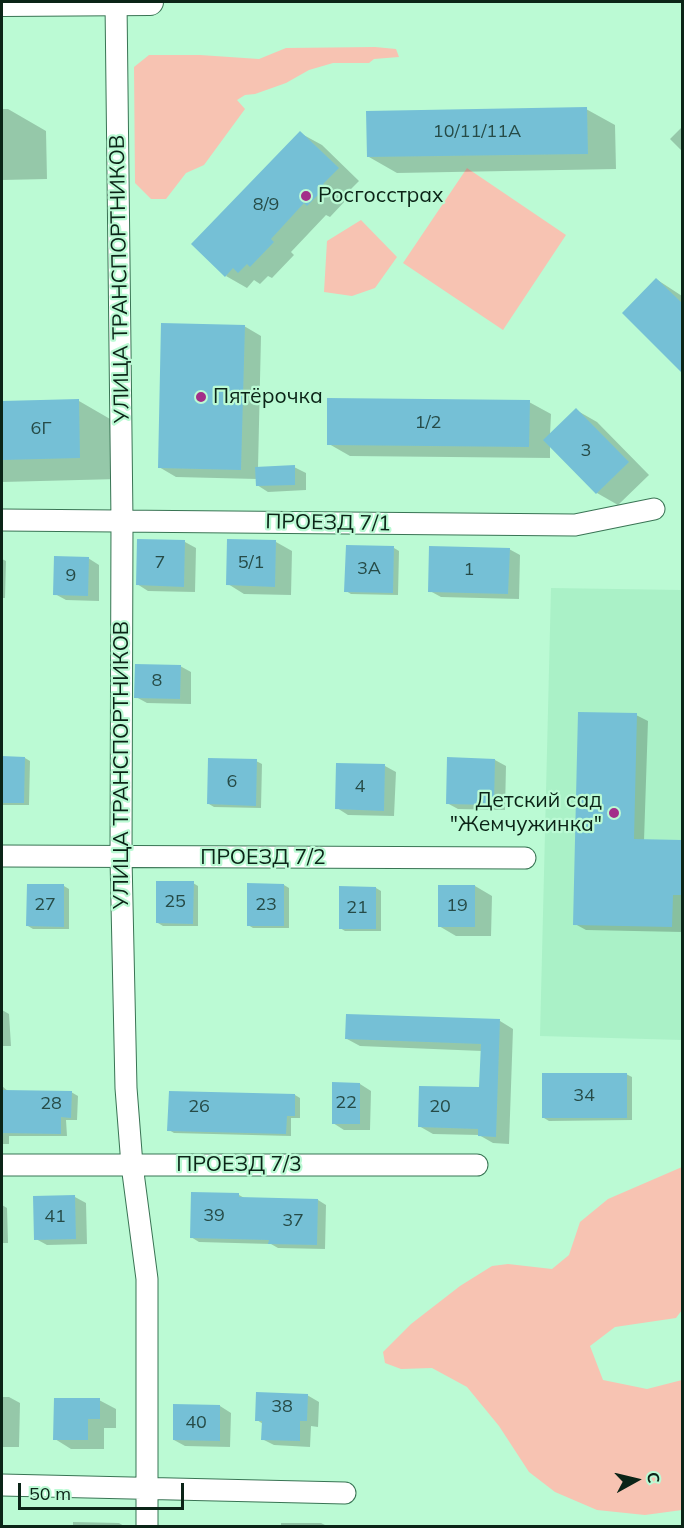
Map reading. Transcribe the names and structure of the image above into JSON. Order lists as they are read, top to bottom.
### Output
{
  "streets": {
    "street": [
      "УЛИЦА ТРАНСПОРТНИКОВ",
      "ПРОЕЗД 7/1",
      "ПРОЕЗД 7/2",
      "ПРОЕЗД 7/3"
    ]
  },
  "crossings": [
    ["УЛИЦА ТРАНСПОРТНИКОВ", "ПРОЕЗД 7/1"],
    ["УЛИЦА ТРАНСПОРТНИКОВ", "ПРОЕЗД 7/2"],
    ["УЛИЦА ТРАНСПОРТНИКОВ", "ПРОЕЗД 7/3"]
  ],
  "places": ["Росгосстрах", "Пятёрочка", "Детский сад \"Жемчужинка\""],
  "house_numbers": [
    "10/11/11А",
    "8/9",
    "1/2",
    "6Г",
    "3",
    "7",
    "5/1",
    "3А",
    "1",
    "9",
    "8",
    "6",
    "4",
    "25",
    "27",
    "23",
    "19",
    "21",
    "34",
    "22",
    "28",
    "26",
    "20",
    "39",
    "41",
    "37",
    "38",
    "40"
  ],
  "scale_bar": "50 m",
  "north": "right"
}
